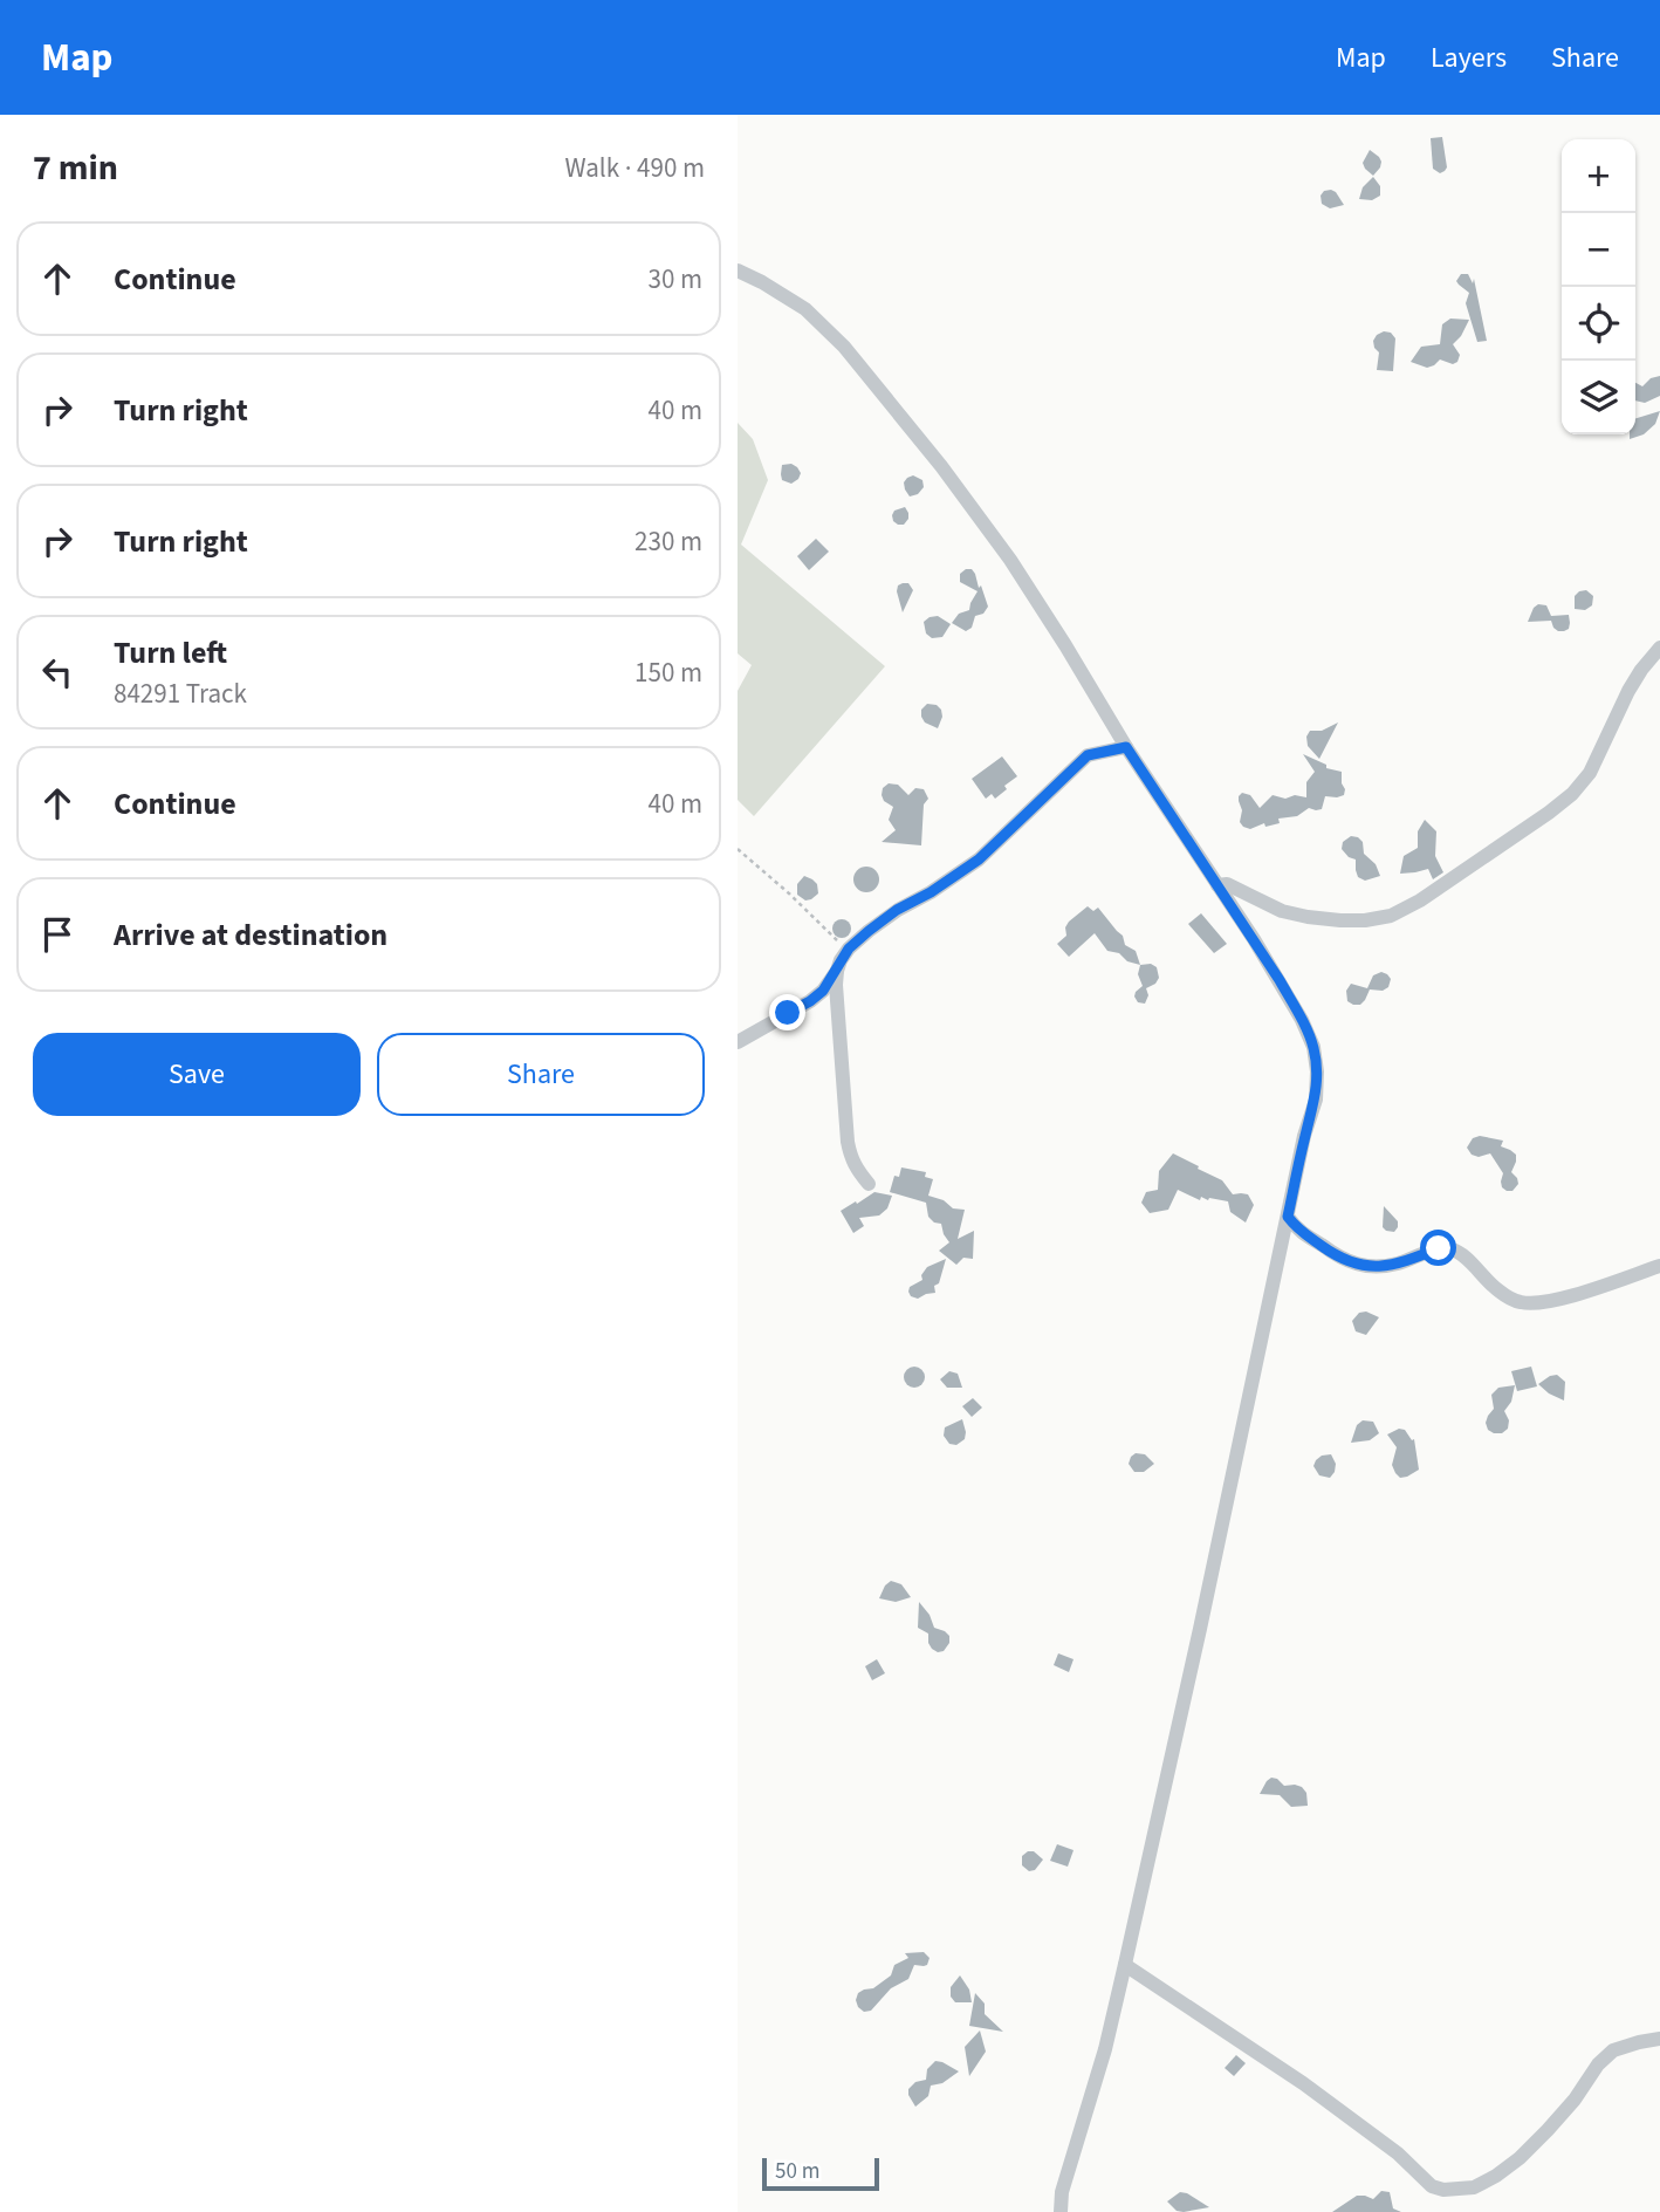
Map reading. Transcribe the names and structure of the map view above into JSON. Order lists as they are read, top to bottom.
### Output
{
  "scale_bar": "50 m",
  "page": {
    "header": "Map",
    "nav": ["Map", "Layers", "Share"],
    "heading": ["7 min", "Walk · 490 m"],
    "map_buttons": ["+", "−"],
    "list": [
      ["Continue", "30 m"],
      ["Turn right", "40 m"],
      ["Turn right", "230 m"],
      ["Turn left", "84291 Track", "150 m"],
      ["Continue", "40 m"],
      "Arrive at destination"
    ],
    "buttons": ["Save", "Share"],
    "scale": "50 m"
  }
}
